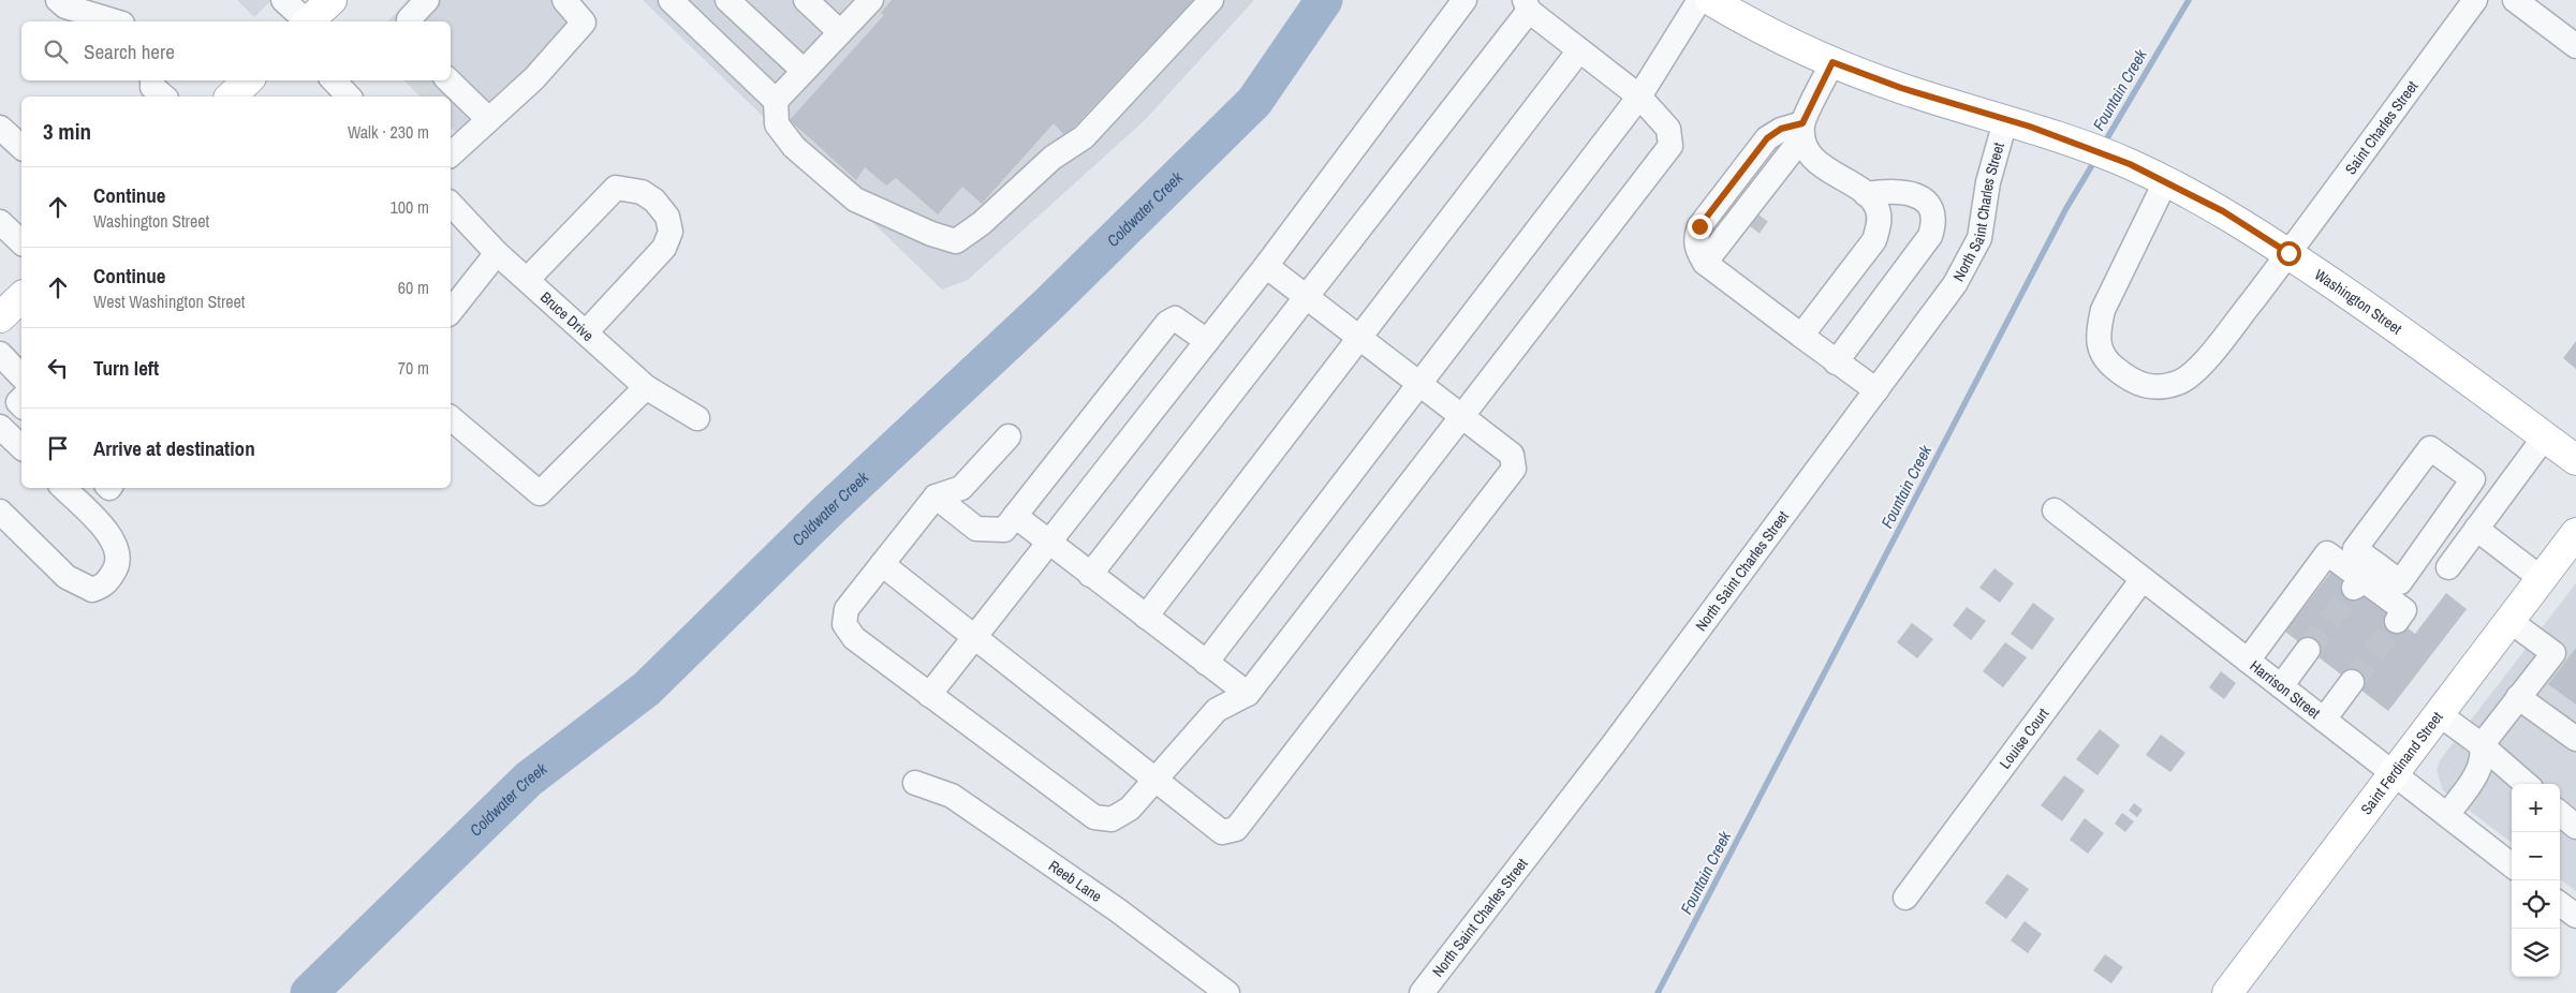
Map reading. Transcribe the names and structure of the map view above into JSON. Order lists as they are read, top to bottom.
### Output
{
  "streets": {
    "main road": ["Washington Street", "Saint Ferdinand Street"],
    "street": [
      "Saint Charles Street",
      "North Saint Charles Street",
      "Bruce Drive",
      "Harrison Street",
      "Louise Court",
      "Reeb Lane"
    ]
  },
  "crossings": [
    ["Saint Charles Street", "Washington Street"],
    ["North Saint Charles Street", "Washington Street"],
    ["Harrison Street", "Louise Court"],
    ["Harrison Street", "Saint Ferdinand Street"]
  ],
  "water": ["Fountain Creek", "Coldwater Creek"],
  "page": {
    "search": "Search here",
    "heading": ["3 min", "Walk · 230 m"],
    "list": [
      ["Continue", "Washington Street", "100 m"],
      ["Continue", "West Washington Street", "60 m"],
      ["Turn left", "70 m"],
      "Arrive at destination"
    ],
    "map_buttons": ["+", "−"]
  }
}
